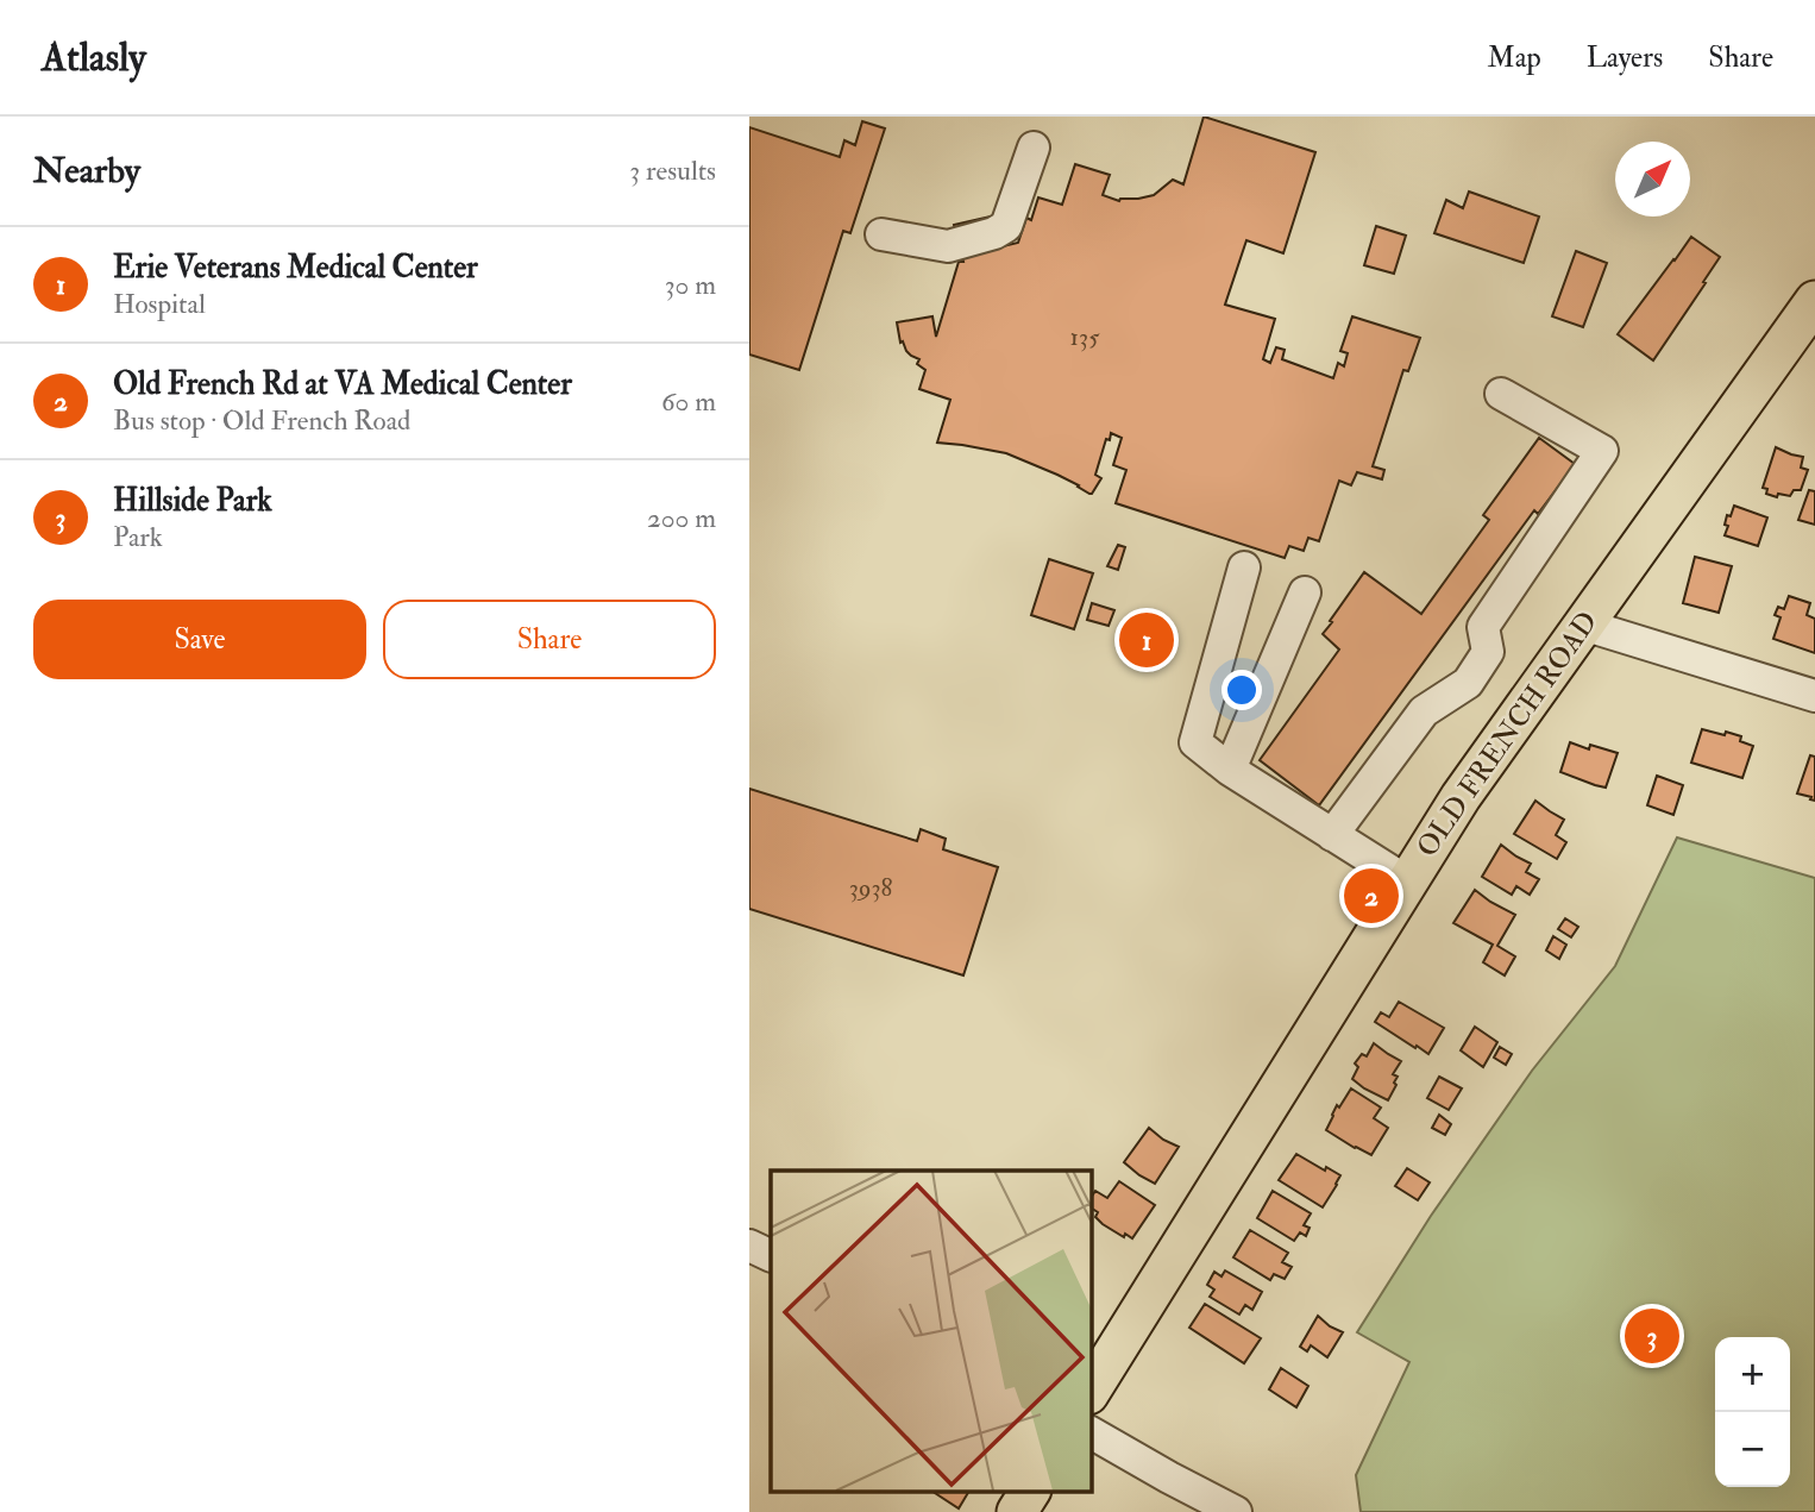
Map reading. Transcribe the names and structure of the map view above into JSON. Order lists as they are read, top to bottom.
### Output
{
  "streets": {
    "main road": ["OLD FRENCH ROAD"]
  },
  "house_numbers": ["135", "3938"],
  "north": "top right",
  "page": {
    "header": "Atlasly",
    "nav": ["Map", "Layers", "Share"],
    "heading": ["Nearby", "3 results"],
    "list": [
      {
        "mark": "1",
        "name": "Erie Veterans Medical Center",
        "note": "Hospital",
        "value": "30 m"
      },
      {
        "mark": "2",
        "name": "Old French Rd at VA Medical Center",
        "note": "Bus stop · Old French Road",
        "value": "60 m"
      },
      {
        "mark": "3",
        "name": "Hillside Park",
        "note": "Park",
        "value": "200 m"
      }
    ],
    "buttons": ["Save", "Share"],
    "pins": ["1", "2", "3"],
    "map_buttons": ["+", "−"]
  }
}
